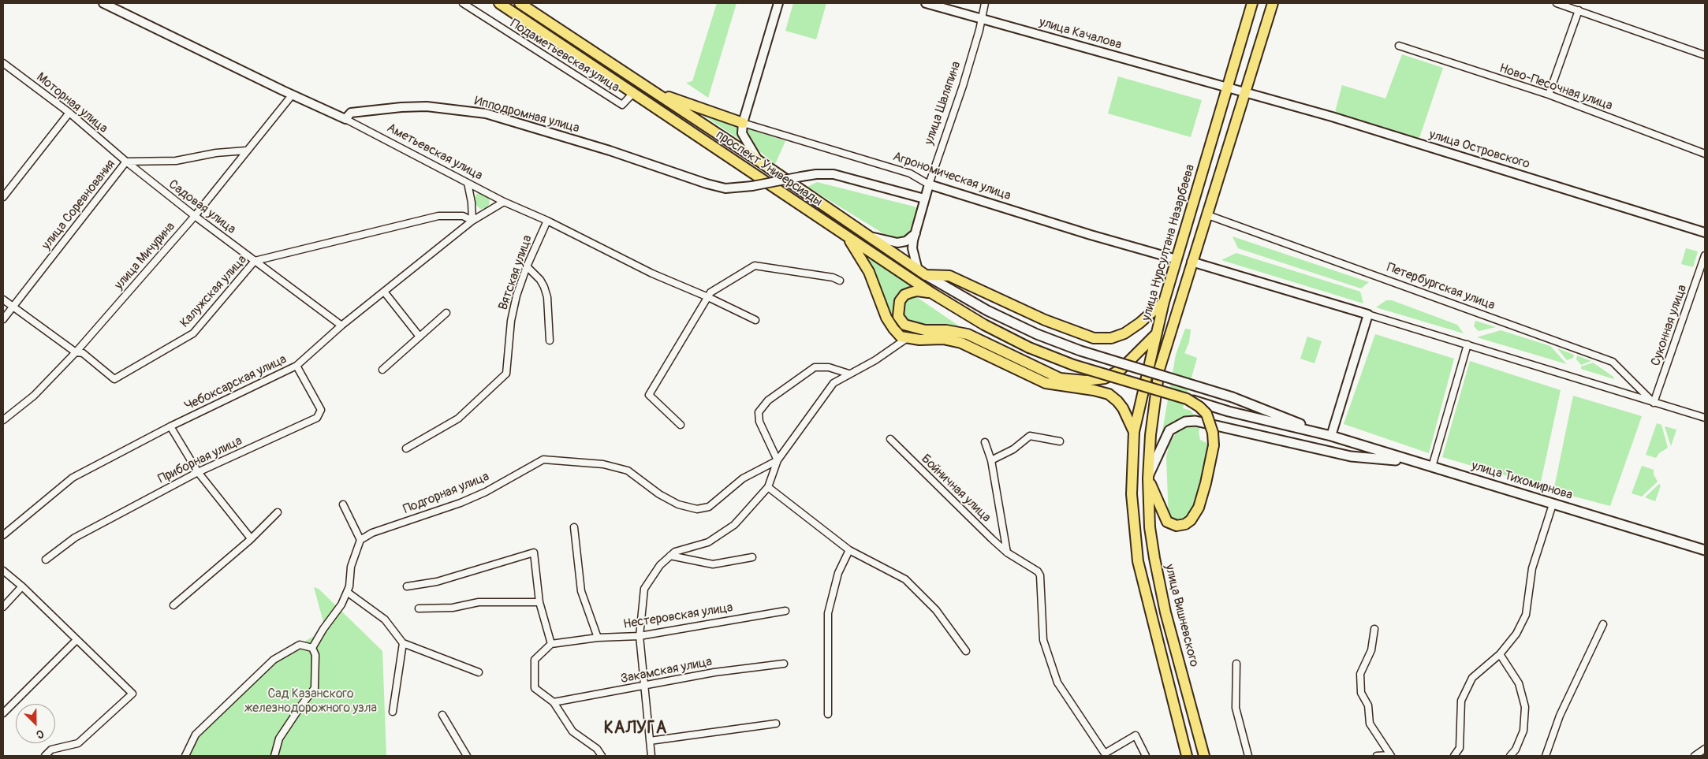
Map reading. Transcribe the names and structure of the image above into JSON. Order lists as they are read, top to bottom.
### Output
{
  "streets": {
    "main road": [
      "проспект Универсиады",
      "улица Нурсултана Назарбаева",
      "улица Тихомирнова",
      "улица Вишневского"
    ],
    "street": [
      "улица Качалова",
      "Подаметьевская улица",
      "Ново-Песочная улица",
      "Моторная улица",
      "улица Шаляпина",
      "Ипподромная улица",
      "улица Островского",
      "Аметьевская улица",
      "Агрономическая улица",
      "улица Соревнования",
      "Садовая улица",
      "улица Мичурина",
      "Вятская улица",
      "Петербургская улица",
      "Калужская улица",
      "Суконная улица",
      "Чебоксарская улица",
      "Приборная улица",
      "Бойничная улица",
      "Подгорная улица",
      "Нестеровская улица",
      "Закамская улица"
    ]
  },
  "crossings": [
    ["улица Качалова", "улица Шаляпина"],
    ["улица Качалова", "улица Островского"],
    ["улица Качалова", "улица Нурсултана Назарбаева"],
    ["Подаметьевская улица", "проспект Универсиады"],
    ["Моторная улица", "улица Соревнования"],
    ["Моторная улица", "Садовая улица"],
    ["улица Шаляпина", "Ипподромная улица"],
    ["улица Шаляпина", "проспект Универсиады"],
    ["улица Шаляпина", "Агрономическая улица"],
    ["Ипподромная улица", "Аметьевская улица"],
    ["улица Островского", "улица Нурсултана Назарбаева"],
    ["Аметьевская улица", "улица Мичурина"],
    ["Аметьевская улица", "Вятская улица"],
    ["Аметьевская улица", "Чебоксарская улица"],
    ["проспект Универсиады", "улица Нурсултана Назарбаева"],
    ["проспект Универсиады", "улица Вишневского"],
    ["Агрономическая улица", "улица Нурсултана Назарбаева"],
    ["улица Соревнования", "Садовая улица"],
    ["улица Соревнования", "улица Мичурина"],
    ["улица Соревнования", "Калужская улица"],
    ["Садовая улица", "улица Мичурина"],
    ["Садовая улица", "Калужская улица"],
    ["Садовая улица", "Чебоксарская улица"],
    ["улица Нурсултана Назарбаева", "Петербургская улица"],
    ["улица Нурсултана Назарбаева", "улица Вишневского"],
    ["улица Мичурина", "Калужская улица"],
    ["Петербургская улица", "Суконная улица"],
    ["Калужская улица", "Чебоксарская улица"],
    ["Чебоксарская улица", "Приборная улица"]
  ],
  "districts": ["КАЛУГА"],
  "parks": ["Сад Казанского железнодорожного узла"],
  "north": "bottom right"
}
